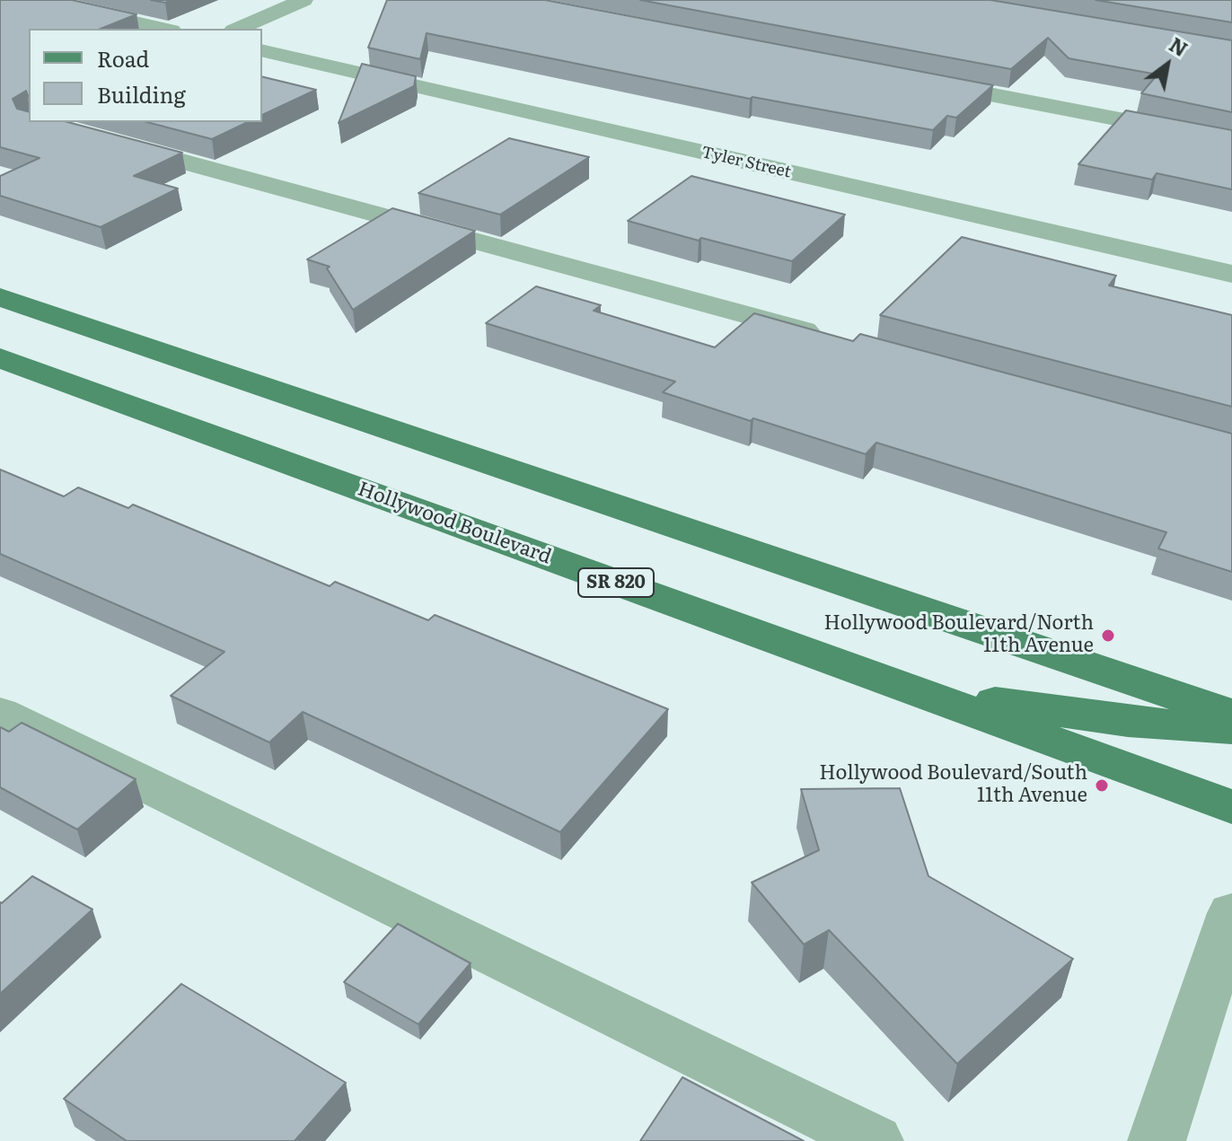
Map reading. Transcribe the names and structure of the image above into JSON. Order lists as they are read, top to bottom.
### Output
{
  "streets": {
    "main road": ["Hollywood Boulevard", "SR 820"],
    "street": ["Tyler Street"]
  },
  "places": ["Hollywood Boulevard/North 11th Avenue", "Hollywood Boulevard/South 11th Avenue"],
  "legend": ["Road", "Building"],
  "north": "top right"
}
